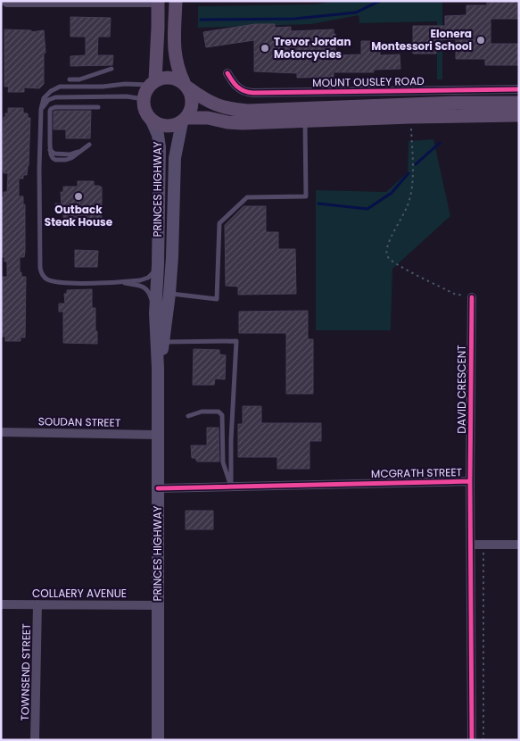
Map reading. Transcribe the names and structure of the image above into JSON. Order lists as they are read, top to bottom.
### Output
{
  "streets": {
    "main road": ["MOUNT OUSLEY ROAD", "PRINCES HIGHWAY"],
    "street": [
      "DAVID CRESCENT",
      "SOUDAN STREET",
      "MCGRATH STREET",
      "COLLAERY AVENUE",
      "TOWNSEND STREET"
    ]
  },
  "crossings": [
    ["MOUNT OUSLEY ROAD", "PRINCES HIGHWAY"],
    ["PRINCES HIGHWAY", "SOUDAN STREET"],
    ["PRINCES HIGHWAY", "MCGRATH STREET"],
    ["PRINCES HIGHWAY", "COLLAERY AVENUE"],
    ["DAVID CRESCENT", "MCGRATH STREET"],
    ["COLLAERY AVENUE", "TOWNSEND STREET"]
  ],
  "places": ["Elonera Montessori School", "Trevor Jordan Motorcycles", "Outback Steak House"]
}
